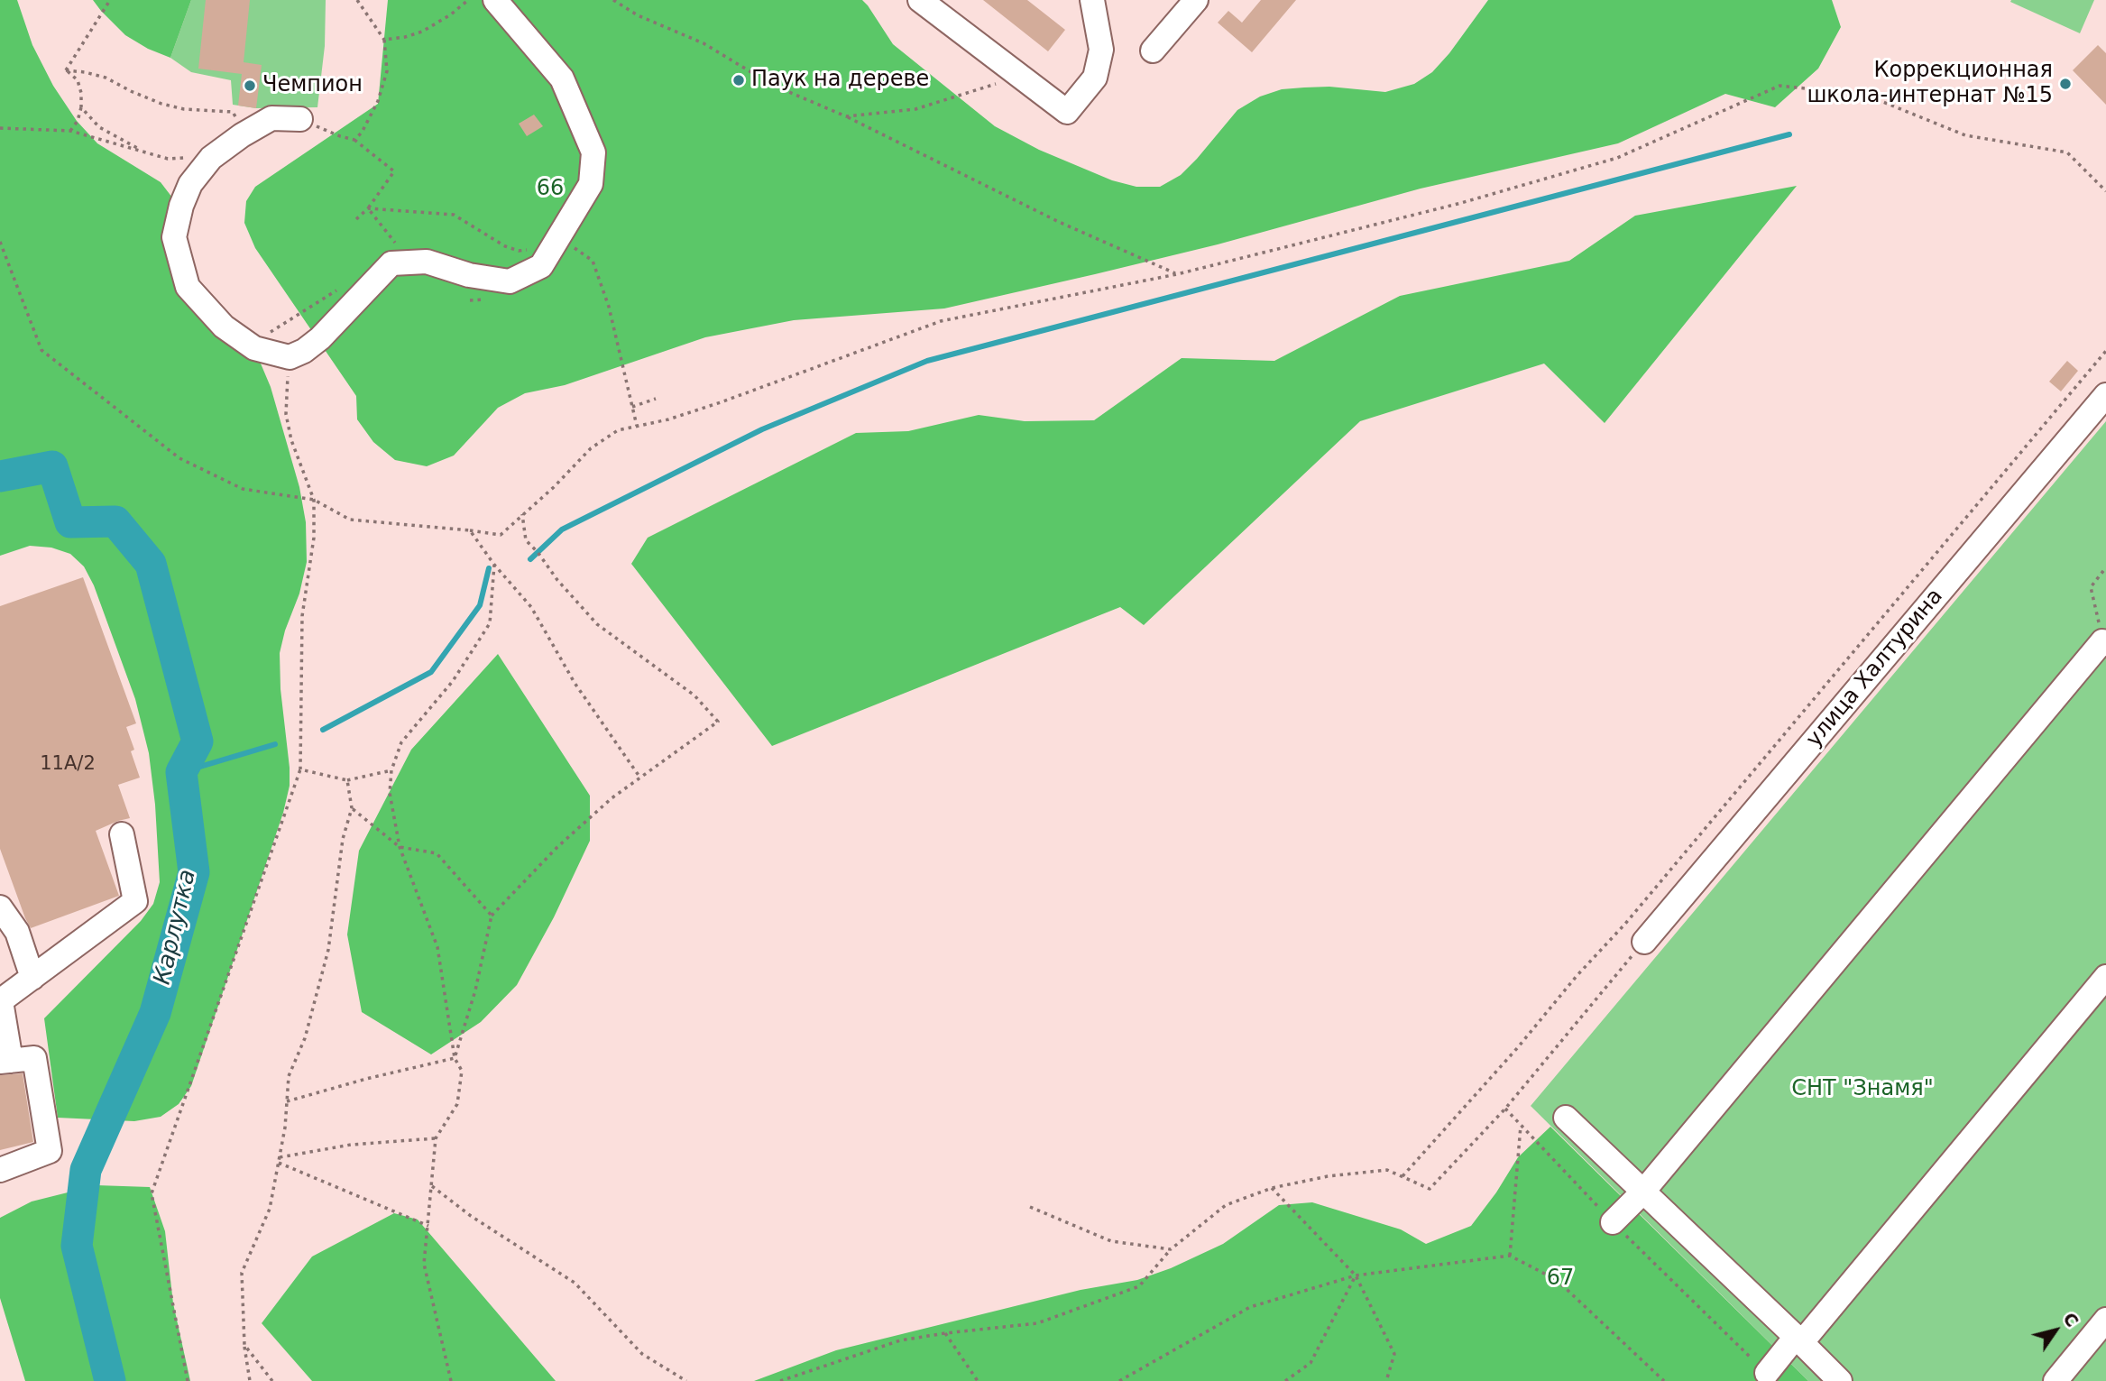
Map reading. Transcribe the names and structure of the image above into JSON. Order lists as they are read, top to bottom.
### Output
{
  "streets": {
    "street": ["улица Халтурина"]
  },
  "water": ["Карлутка"],
  "parks": ["66", "СНТ \"Знамя\"", "67"],
  "places": ["Паук на дереве", "Коррекционная школа-интернат №15", "Чемпион"],
  "house_numbers": ["11А/2"],
  "north": "top right"
}
